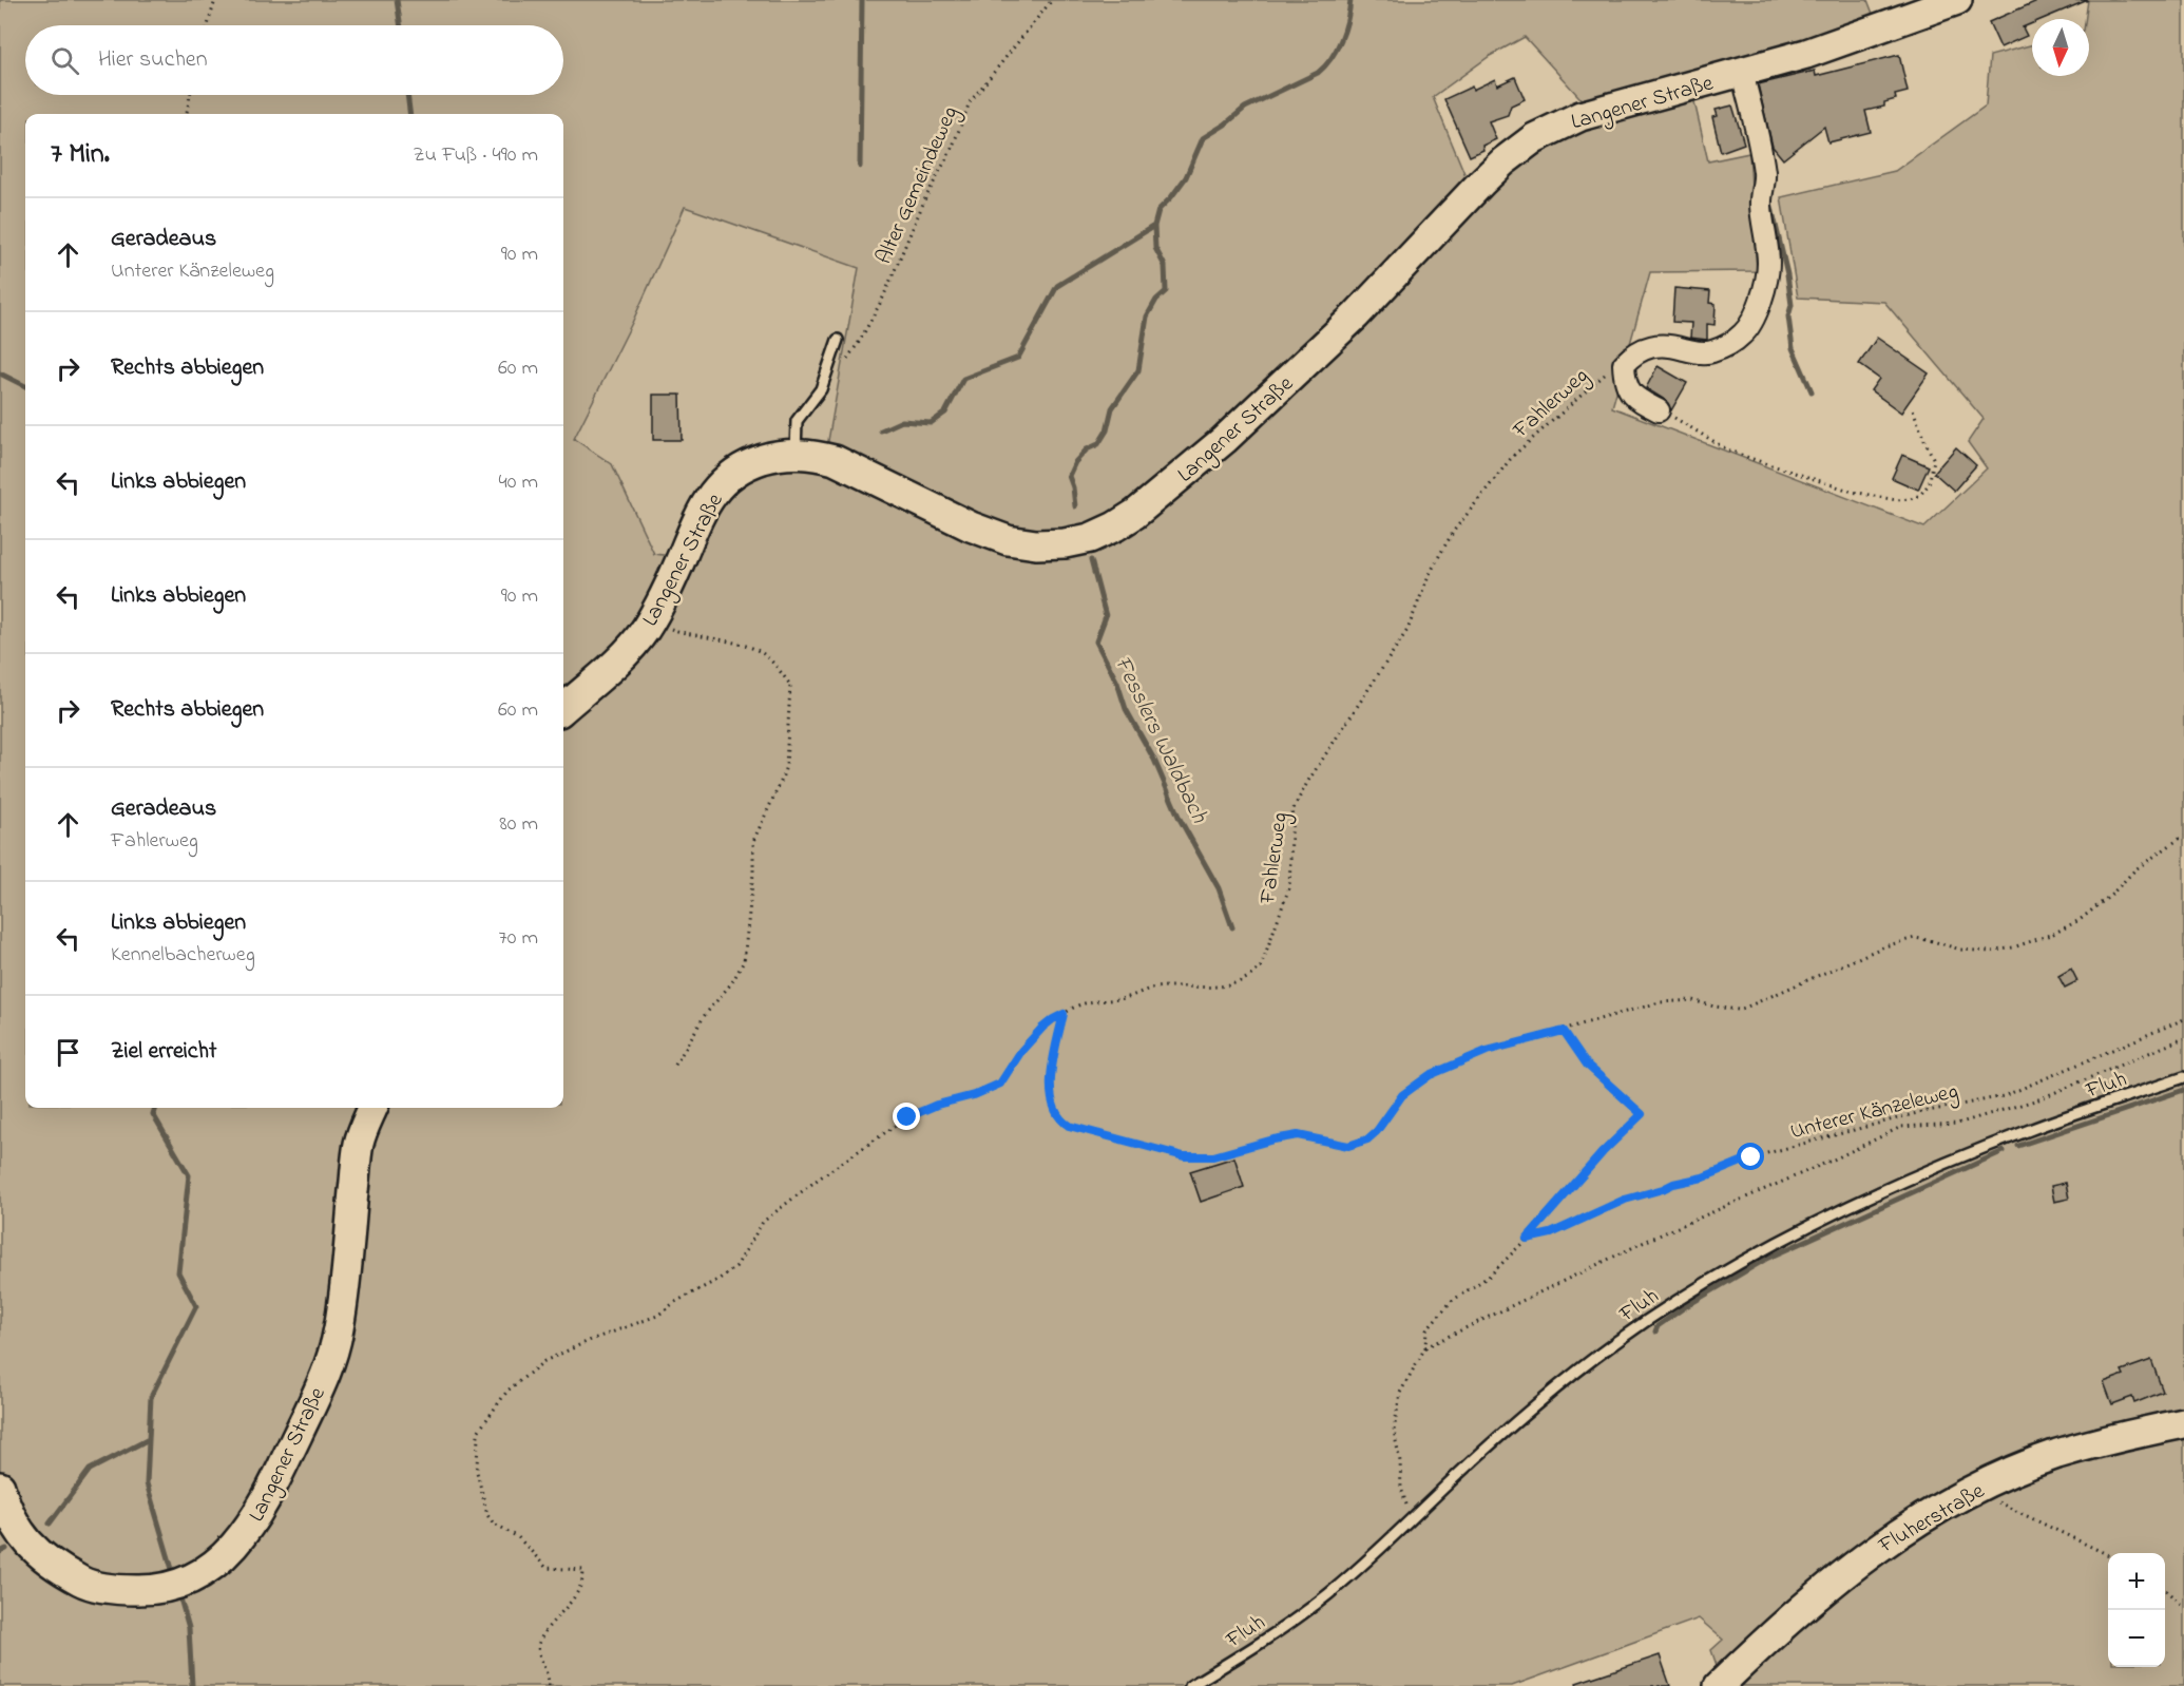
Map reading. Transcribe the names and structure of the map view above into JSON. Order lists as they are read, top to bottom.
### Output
{
  "streets": {
    "main road": ["Langener Straße", "Fluherstraße"],
    "lane": ["Fluh"],
    "path": ["Alter Gemeindeweg", "Fahlerweg", "Unterer Känzeleweg"]
  },
  "water": ["Fesslers Waldbach"],
  "north": "bottom",
  "page": {
    "search": "Hier suchen",
    "heading": ["7 Min.", "Zu Fuß · 490 m"],
    "list": [
      ["Geradeaus", "Unterer Känzeleweg", "90 m"],
      ["Rechts abbiegen", "60 m"],
      ["Links abbiegen", "40 m"],
      ["Links abbiegen", "90 m"],
      ["Rechts abbiegen", "60 m"],
      ["Geradeaus", "Fahlerweg", "80 m"],
      ["Links abbiegen", "Kennelbacherweg", "70 m"],
      "Ziel erreicht"
    ],
    "map_buttons": ["+", "−"]
  }
}
